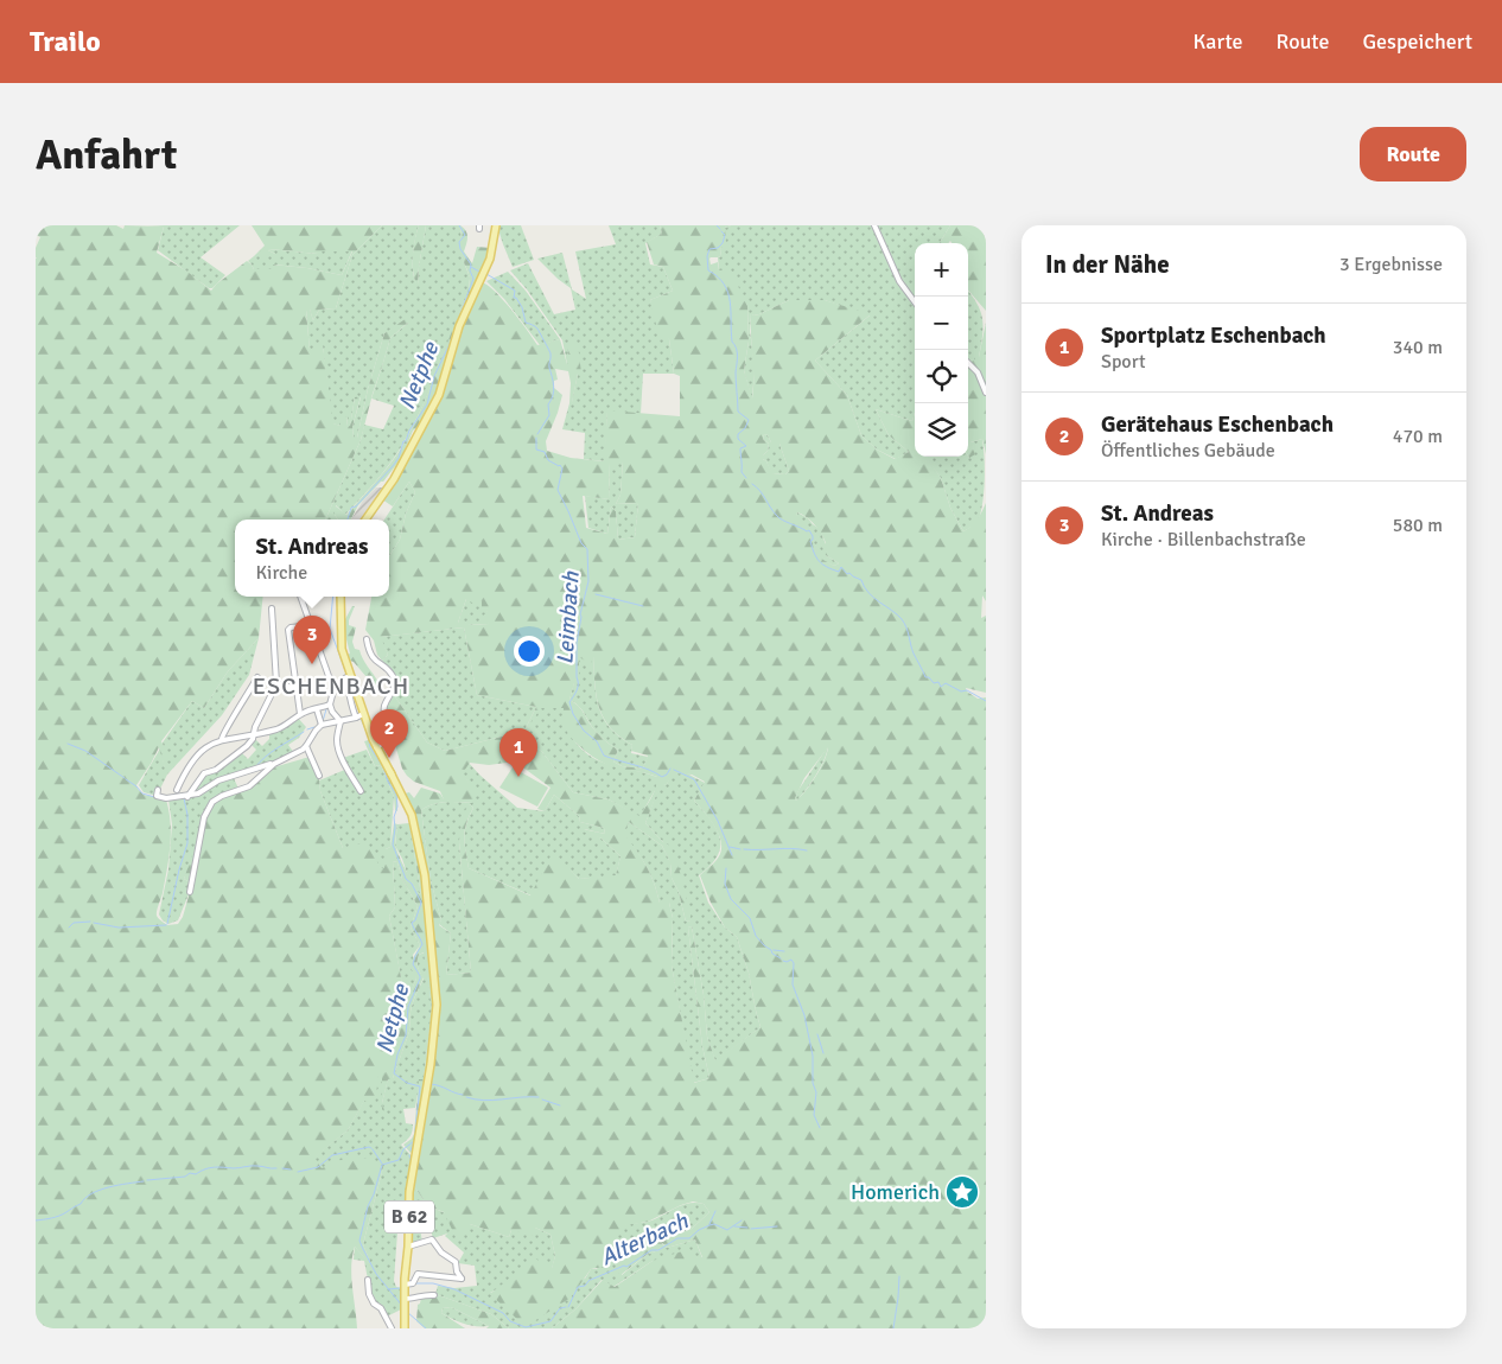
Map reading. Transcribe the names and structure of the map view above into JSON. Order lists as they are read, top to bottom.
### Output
{
  "streets": {
    "main road": ["B 62"]
  },
  "districts": ["ESCHENBACH"],
  "water": ["Netphe", "Leimbach", "Alterbach"],
  "places": {
    "place": ["Homerich"]
  },
  "page": {
    "header": "Trailo",
    "nav": ["Karte", "Route", "Gespeichert"],
    "buttons": "Route",
    "title": "Anfahrt",
    "heading": ["In der Nähe", "3 Ergebnisse"],
    "map_buttons": ["+", "−"],
    "list": [
      {
        "mark": "1",
        "name": "Sportplatz Eschenbach",
        "note": "Sport",
        "value": "340 m"
      },
      {
        "mark": "2",
        "name": "Gerätehaus Eschenbach",
        "note": "Öffentliches Gebäude",
        "value": "470 m"
      },
      {
        "mark": "3",
        "name": "St. Andreas",
        "note": "Kirche · Billenbachstraße",
        "value": "580 m"
      }
    ],
    "popup": ["St. Andreas", "Kirche"],
    "pins": ["3", "2", "1"]
  }
}
